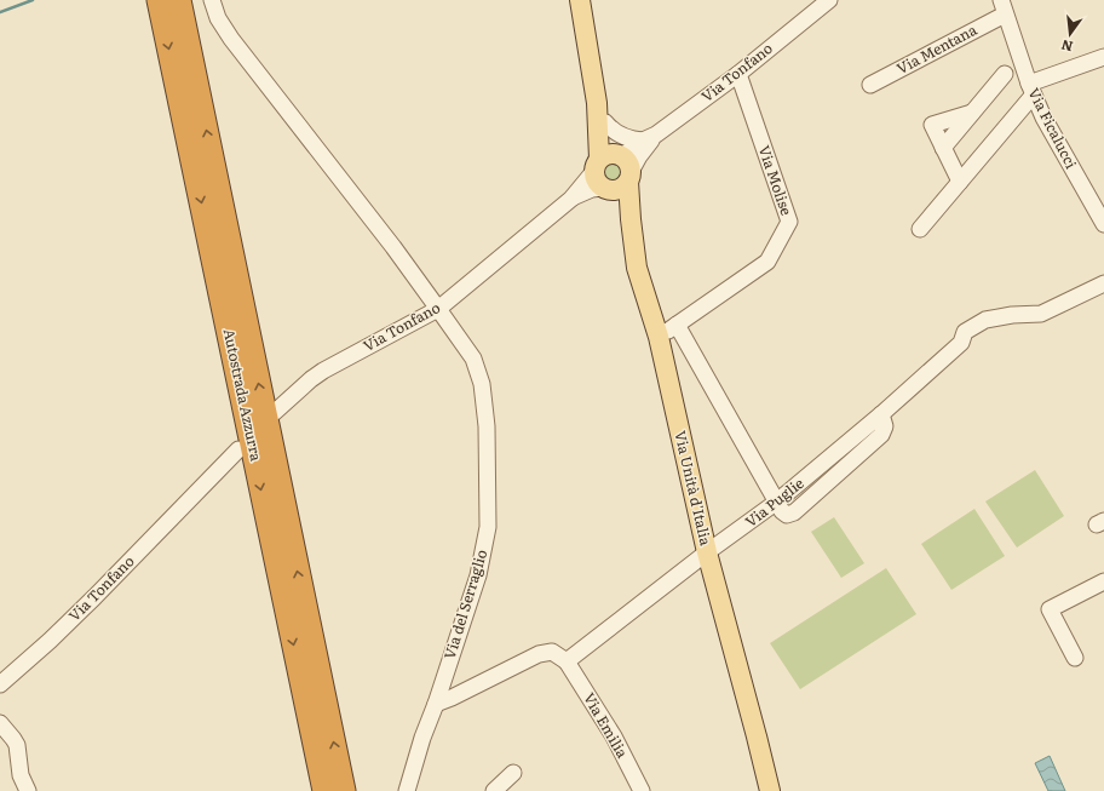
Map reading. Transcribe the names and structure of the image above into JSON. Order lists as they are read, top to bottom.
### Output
{
  "streets": {
    "highway": ["Autostrada Azzurra"],
    "main road": ["Via Unità d'Italia"],
    "street": [
      "Via Mentana",
      "Via Tonfano",
      "Via Ficalucci",
      "Via Molise",
      "Via Puglie",
      "Via del Serraglio",
      "Via Emilia"
    ]
  },
  "crossings": [
    ["Via Mentana", "Via Ficalucci"],
    ["Via Tonfano", "Via Molise"],
    ["Via Tonfano", "Via Unità d'Italia"],
    ["Via Tonfano", "Via del Serraglio"],
    ["Via Molise", "Via Unità d'Italia"],
    ["Via Unità d'Italia", "Via Puglie"],
    ["Via Puglie", "Via Emilia"]
  ],
  "north": "bottom"
}
